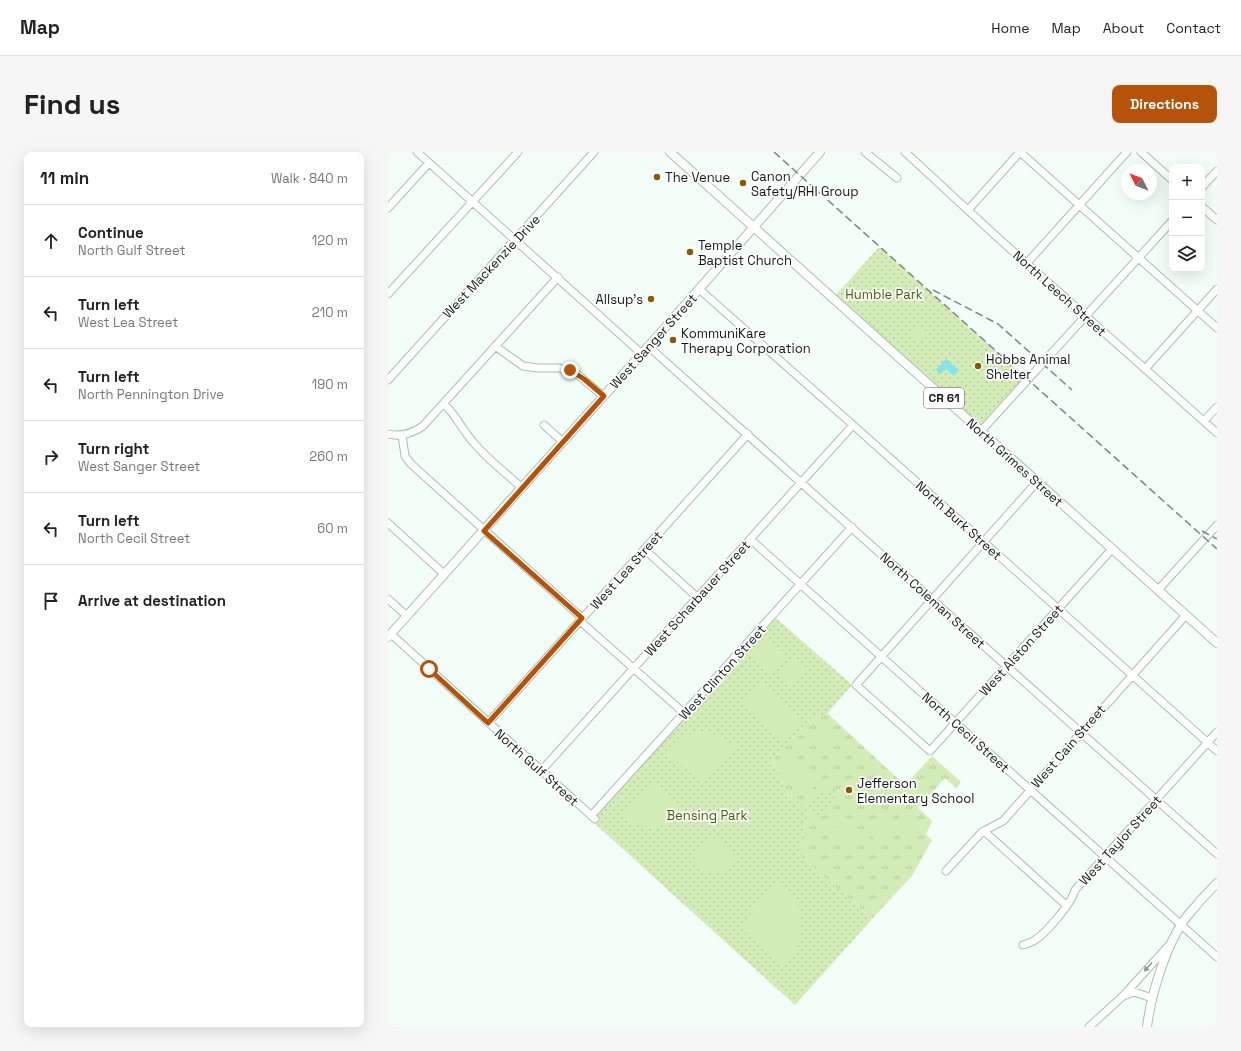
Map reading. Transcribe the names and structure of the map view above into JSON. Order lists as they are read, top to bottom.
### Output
{
  "streets": {
    "main road": ["West Sanger Street", "CR 61", "North Grimes Street"],
    "street": [
      "West Mackenzie Drive",
      "North Leech Street",
      "North Burk Street",
      "West Lea Street",
      "West Scharbauer Street",
      "North Coleman Street",
      "West Alston Street",
      "West Clinton Street",
      "North Cecil Street",
      "West Cain Street",
      "North Gulf Street",
      "West Taylor Street"
    ]
  },
  "crossings": [
    ["West Sanger Street", "North Grimes Street"],
    ["West Sanger Street", "North Burk Street"],
    ["West Sanger Street", "North Coleman Street"],
    ["West Sanger Street", "North Gulf Street"],
    ["North Grimes Street", "West Alston Street"],
    ["North Grimes Street", "West Cain Street"],
    ["North Burk Street", "West Scharbauer Street"],
    ["North Burk Street", "West Alston Street"],
    ["North Burk Street", "West Cain Street"],
    ["North Burk Street", "West Taylor Street"],
    ["West Lea Street", "North Coleman Street"],
    ["West Lea Street", "North Gulf Street"],
    ["West Scharbauer Street", "North Coleman Street"],
    ["West Scharbauer Street", "North Cecil Street"],
    ["West Scharbauer Street", "North Gulf Street"],
    ["North Coleman Street", "West Alston Street"],
    ["North Coleman Street", "West Clinton Street"],
    ["North Coleman Street", "West Cain Street"],
    ["North Coleman Street", "West Taylor Street"],
    ["West Alston Street", "North Cecil Street"],
    ["West Clinton Street", "North Cecil Street"],
    ["West Clinton Street", "North Gulf Street"],
    ["North Cecil Street", "West Cain Street"],
    ["North Cecil Street", "West Taylor Street"]
  ],
  "parks": ["Humble Park", "Bensing Park"],
  "places": [
    "The Venue",
    "Canon Safety/RHI Group",
    "Temple Baptist Church",
    "Allsup's",
    "KommuniKare Therapy Corporation",
    "Hobbs Animal Shelter",
    "Jefferson Elementary School"
  ],
  "north": "top left",
  "page": {
    "header": "Map",
    "nav": [
      "Home",
      "Map",
      "About",
      "Contact"
    ],
    "buttons": "Directions",
    "title": "Find us",
    "heading": ["11 min", "Walk · 840 m"],
    "map_buttons": ["+", "−"],
    "list": [
      ["Continue", "North Gulf Street", "120 m"],
      ["Turn left", "West Lea Street", "210 m"],
      ["Turn left", "North Pennington Drive", "190 m"],
      ["Turn right", "West Sanger Street", "260 m"],
      ["Turn left", "North Cecil Street", "60 m"],
      "Arrive at destination"
    ]
  }
}
